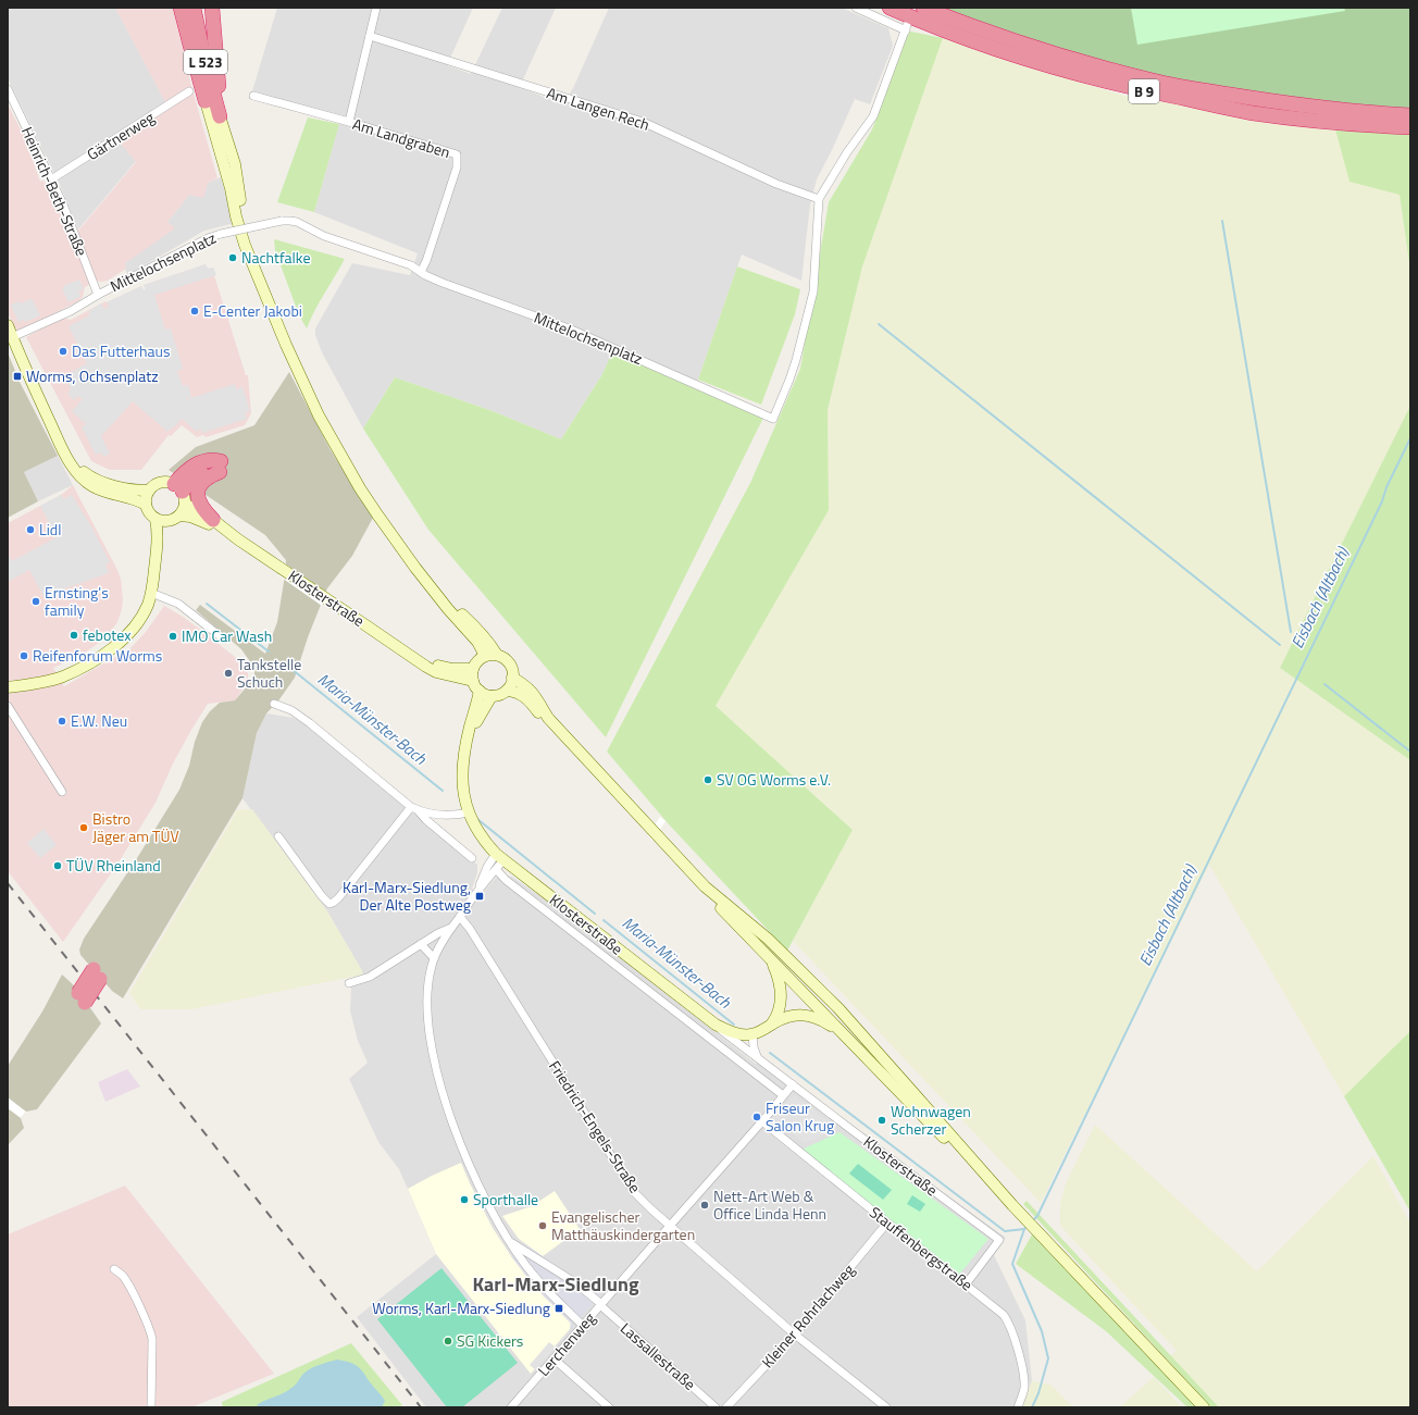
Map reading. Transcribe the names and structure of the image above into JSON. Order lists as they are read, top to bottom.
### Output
{
  "streets": {
    "highway": ["L 523", "B 9"],
    "main road": ["Klosterstraße"],
    "street": [
      "Am Langen Rech",
      "Gärtnerweg",
      "Am Landgraben",
      "Heinrich-Beth-Straße",
      "Mittelochsenplatz",
      "Friedrich-Engels-Straße",
      "Stauffenbergstraße",
      "Kleiner Rohrlachweg",
      "Lerchenweg",
      "Lassallestraße"
    ]
  },
  "crossings": [
    ["L 523", "Klosterstraße"],
    ["Am Langen Rech", "Mittelochsenplatz"],
    ["Gärtnerweg", "Heinrich-Beth-Straße"],
    ["Am Landgraben", "Mittelochsenplatz"],
    ["Heinrich-Beth-Straße", "Mittelochsenplatz"],
    ["Klosterstraße", "Stauffenbergstraße"],
    ["Klosterstraße", "Lerchenweg"],
    ["Friedrich-Engels-Straße", "Kleiner Rohrlachweg"],
    ["Friedrich-Engels-Straße", "Lerchenweg"],
    ["Stauffenbergstraße", "Kleiner Rohrlachweg"],
    ["Stauffenbergstraße", "Lerchenweg"],
    ["Lerchenweg", "Lassallestraße"]
  ],
  "districts": ["Karl-Marx-Siedlung"],
  "water": ["Eisbach (Altbach)", "Maria-Münster-Bach"],
  "places": {
    "other": [
      "Nachtfalke",
      "E-Center Jakobi",
      "Das Futterhaus",
      "Lidl",
      "Ernsting's family",
      "febotex",
      "IMO Car Wash",
      "Reifenforum Worms",
      "Tankstelle Schuch",
      "E.W. Neu",
      "SV OG Worms e.V.",
      "Bistro Jäger am TÜV",
      "TÜV Rheinland",
      "Friseur Salon Krug",
      "Wohnwagen Scherzer",
      "Sporthalle",
      "Nett-Art Web & Office Linda Henn",
      "Evangelischer Matthäuskindergarten",
      "SG Kickers"
    ],
    "transit": ["Worms, Ochsenplatz", "Karl-Marx-Siedlung, Der Alte Postweg", "Worms, Karl-Marx-Siedlung"]
  }
}
